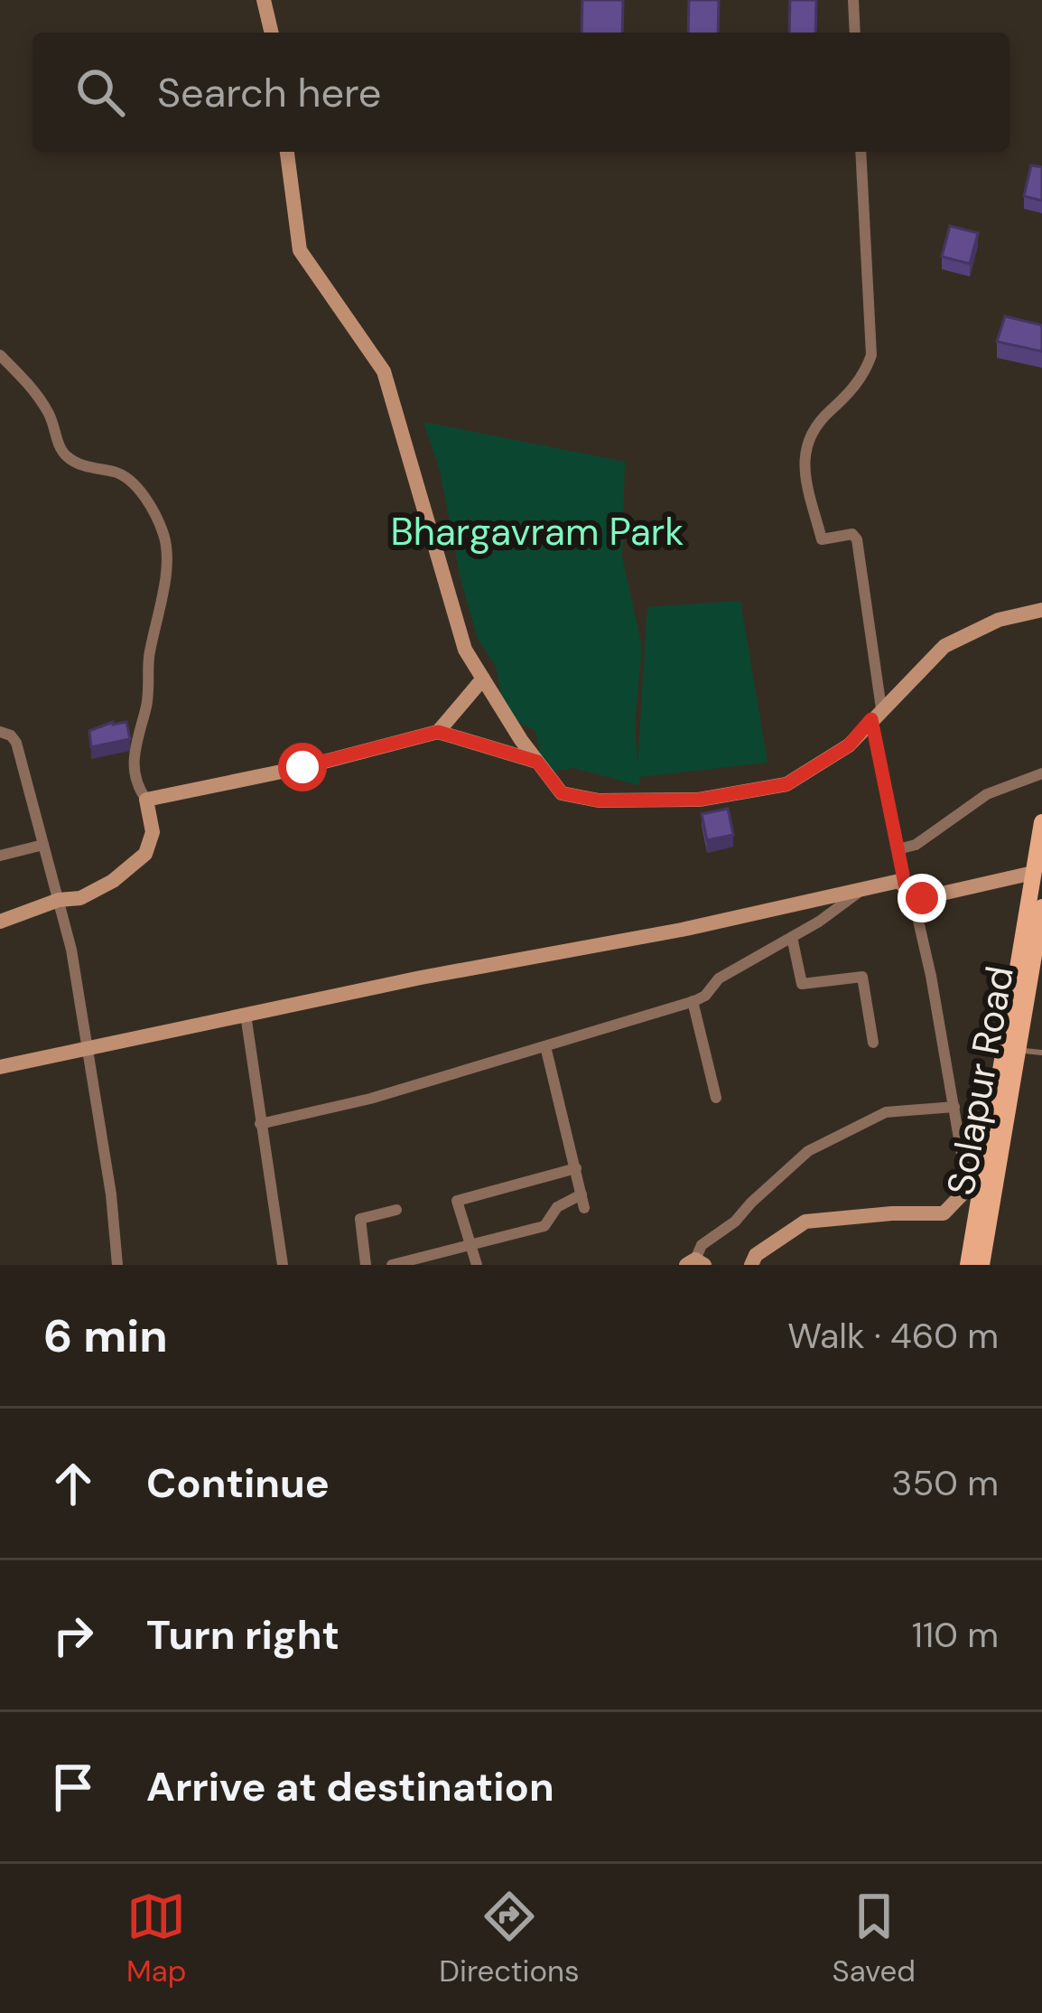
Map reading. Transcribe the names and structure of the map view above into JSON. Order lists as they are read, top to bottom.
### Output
{
  "streets": {
    "main road": ["Solapur Road"]
  },
  "parks": ["Bhargavram Park"],
  "page": {
    "search": "Search here",
    "heading": ["6 min", "Walk · 460 m"],
    "list": [
      ["Continue", "350 m"],
      ["Turn right", "110 m"],
      "Arrive at destination"
    ],
    "nav": ["Map", "Directions", "Saved"]
  }
}
